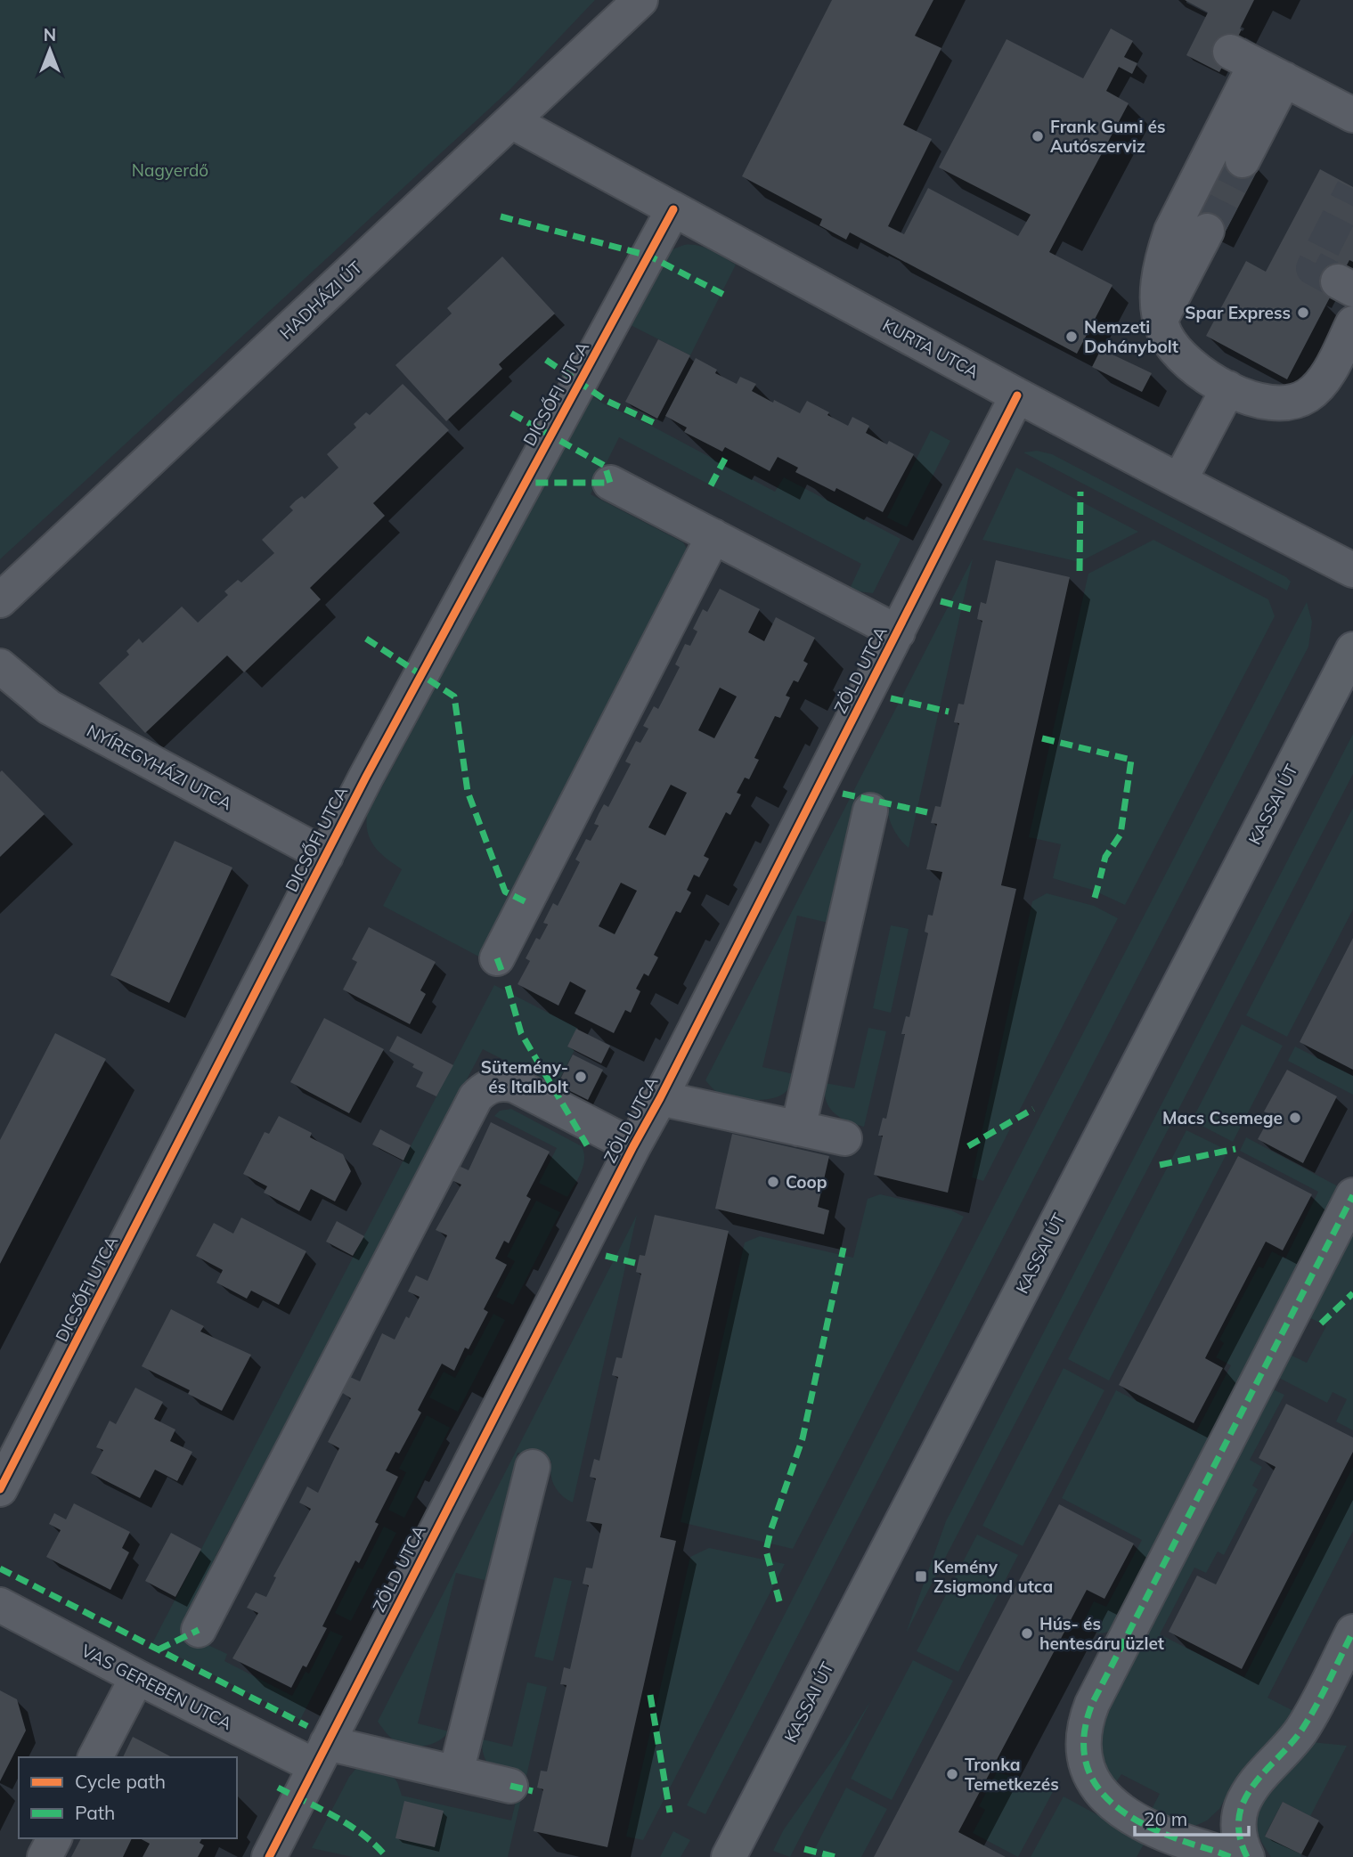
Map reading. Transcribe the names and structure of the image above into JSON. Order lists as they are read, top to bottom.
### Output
{
  "streets": {
    "main road": ["KASSAI ÚT"],
    "street": [
      "HADHÁZI ÚT",
      "KURTA UTCA",
      "DICSŐFI UTCA",
      "ZÖLD UTCA",
      "NYÍREGYHÁZI UTCA",
      "VAS GEREBEN UTCA"
    ]
  },
  "crossings": [
    ["HADHÁZI ÚT", "KURTA UTCA"],
    ["KURTA UTCA", "DICSŐFI UTCA"],
    ["KURTA UTCA", "ZÖLD UTCA"],
    ["DICSŐFI UTCA", "NYÍREGYHÁZI UTCA"],
    ["ZÖLD UTCA", "VAS GEREBEN UTCA"]
  ],
  "parks": ["Nagyerdő"],
  "places": {
    "other": [
      "Frank Gumi és Autószerviz",
      "Spar Express",
      "Nemzeti Dohánybolt",
      "Sütemény- és Italbolt",
      "Macs Csemege",
      "Coop",
      "Hús- és hentesáru üzlet",
      "Tronka Temetkezés"
    ],
    "transit": ["Kemény Zsigmond utca"]
  },
  "legend": ["Cycle path", "Path"],
  "scale_bar": "20 m",
  "north": "top"
}
